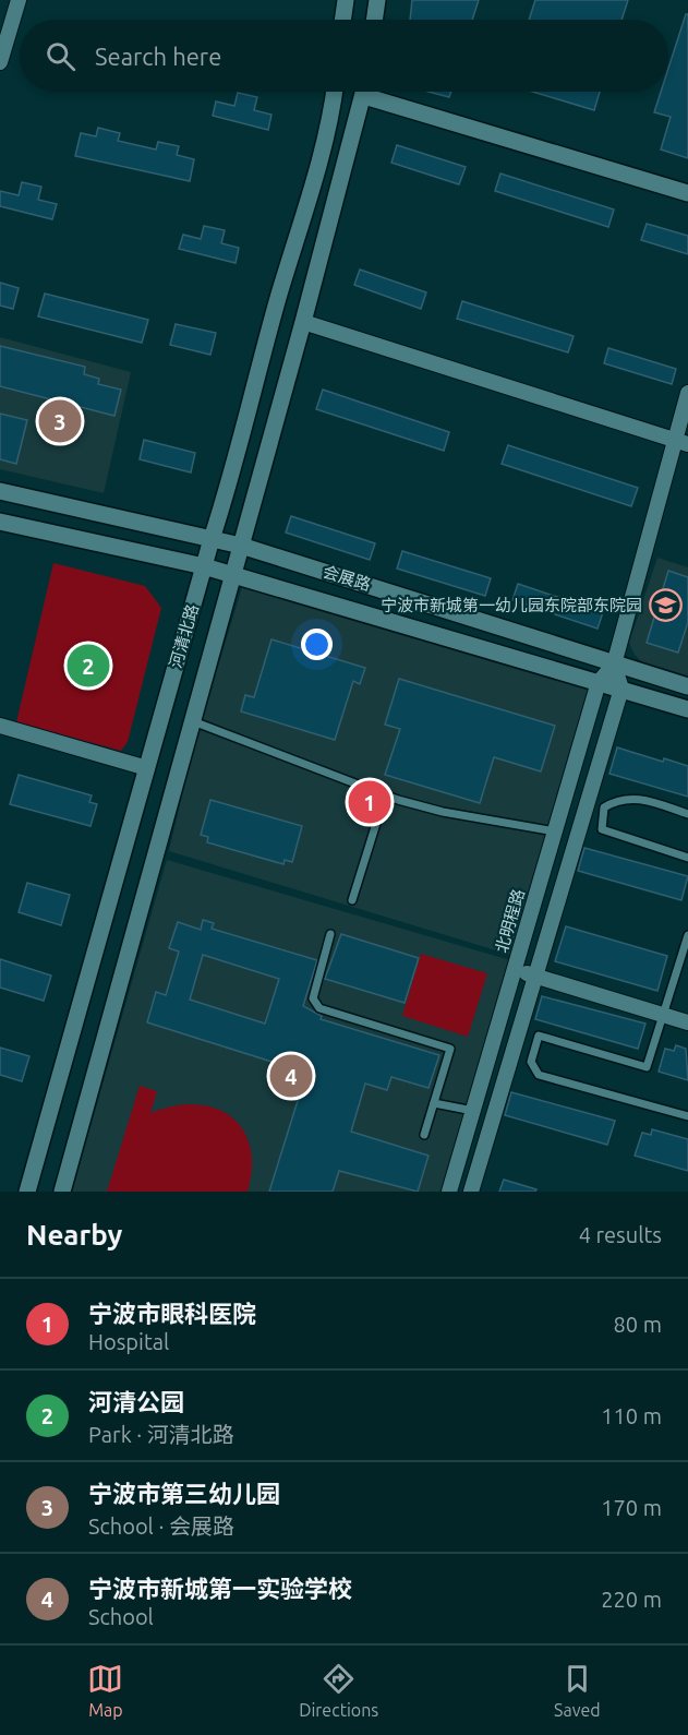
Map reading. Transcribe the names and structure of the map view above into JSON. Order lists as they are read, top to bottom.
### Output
{
  "streets": {
    "main road": ["会展路", "河清北路"],
    "street": ["北明程路"]
  },
  "crossings": [
    ["会展路", "河清北路"],
    ["会展路", "北明程路"]
  ],
  "places": {
    "school or university": ["宁波市新城第一幼儿园东院部东院园"]
  },
  "page": {
    "search": "Search here",
    "pins": [
      "3",
      "2",
      "1",
      "4"
    ],
    "heading": ["Nearby", "4 results"],
    "list": [
      {
        "mark": "1",
        "name": "宁波市眼科医院",
        "note": "Hospital",
        "value": "80 m"
      },
      {
        "mark": "2",
        "name": "河清公园",
        "note": "Park · 河清北路",
        "value": "110 m"
      },
      {
        "mark": "3",
        "name": "宁波市第三幼儿园",
        "note": "School · 会展路",
        "value": "170 m"
      },
      {
        "mark": "4",
        "name": "宁波市新城第一实验学校",
        "note": "School",
        "value": "220 m"
      }
    ],
    "nav": ["Map", "Directions", "Saved"]
  }
}
